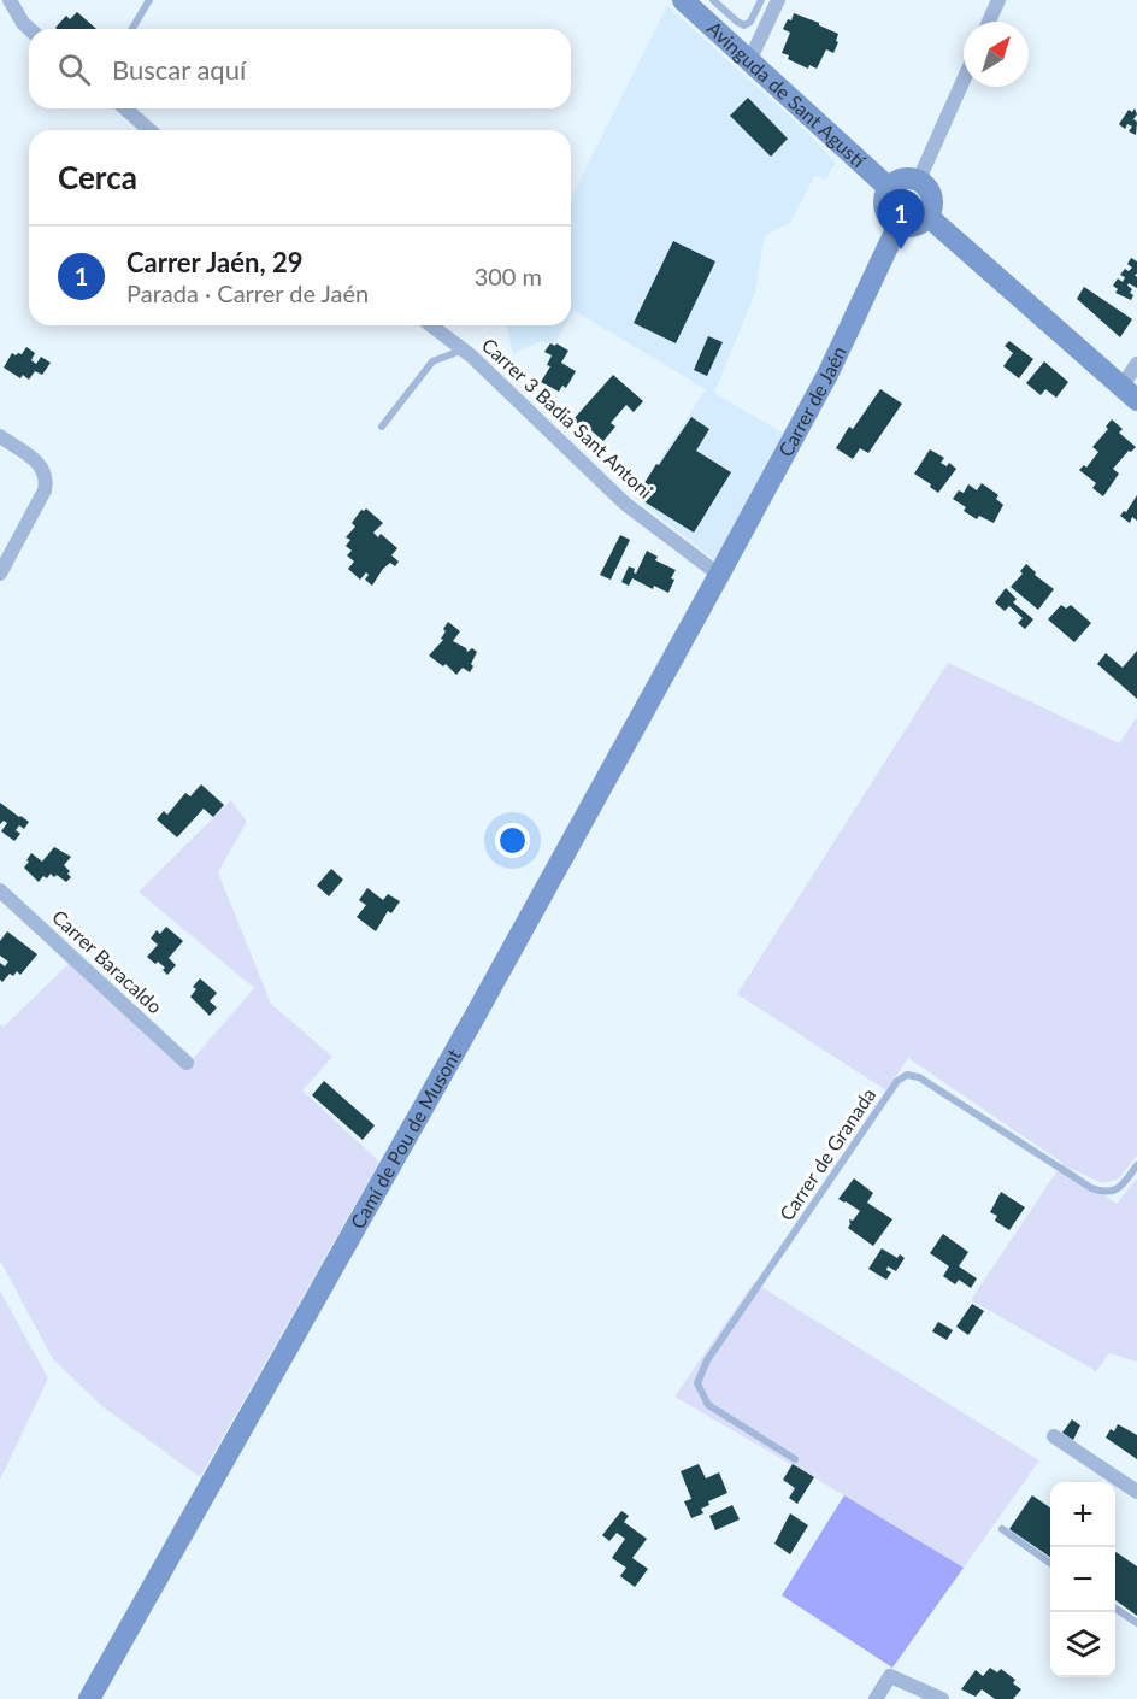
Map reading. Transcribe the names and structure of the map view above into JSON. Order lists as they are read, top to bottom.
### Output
{
  "streets": {
    "street": [
      "Avinguda de Sant Agustí",
      "Carrer de Jaén",
      "Carrer 3 Badia Sant Antoni",
      "Carrer Baracaldo",
      "Camí de Pou de Musont"
    ],
    "lane": ["Carrer de Granada"]
  },
  "crossings": [
    ["Avinguda de Sant Agustí", "Carrer de Jaén"],
    ["Carrer de Jaén", "Carrer 3 Badia Sant Antoni"],
    ["Carrer de Jaén", "Camí de Pou de Musont"],
    ["Carrer 3 Badia Sant Antoni", "Camí de Pou de Musont"]
  ],
  "north": "top right",
  "page": {
    "search": "Buscar aquí",
    "heading": "Cerca",
    "pins": "1",
    "list": [
      {
        "mark": "1",
        "name": "Carrer Jaén, 29",
        "note": "Parada · Carrer de Jaén",
        "value": "300 m"
      }
    ],
    "map_buttons": ["+", "−"]
  }
}
